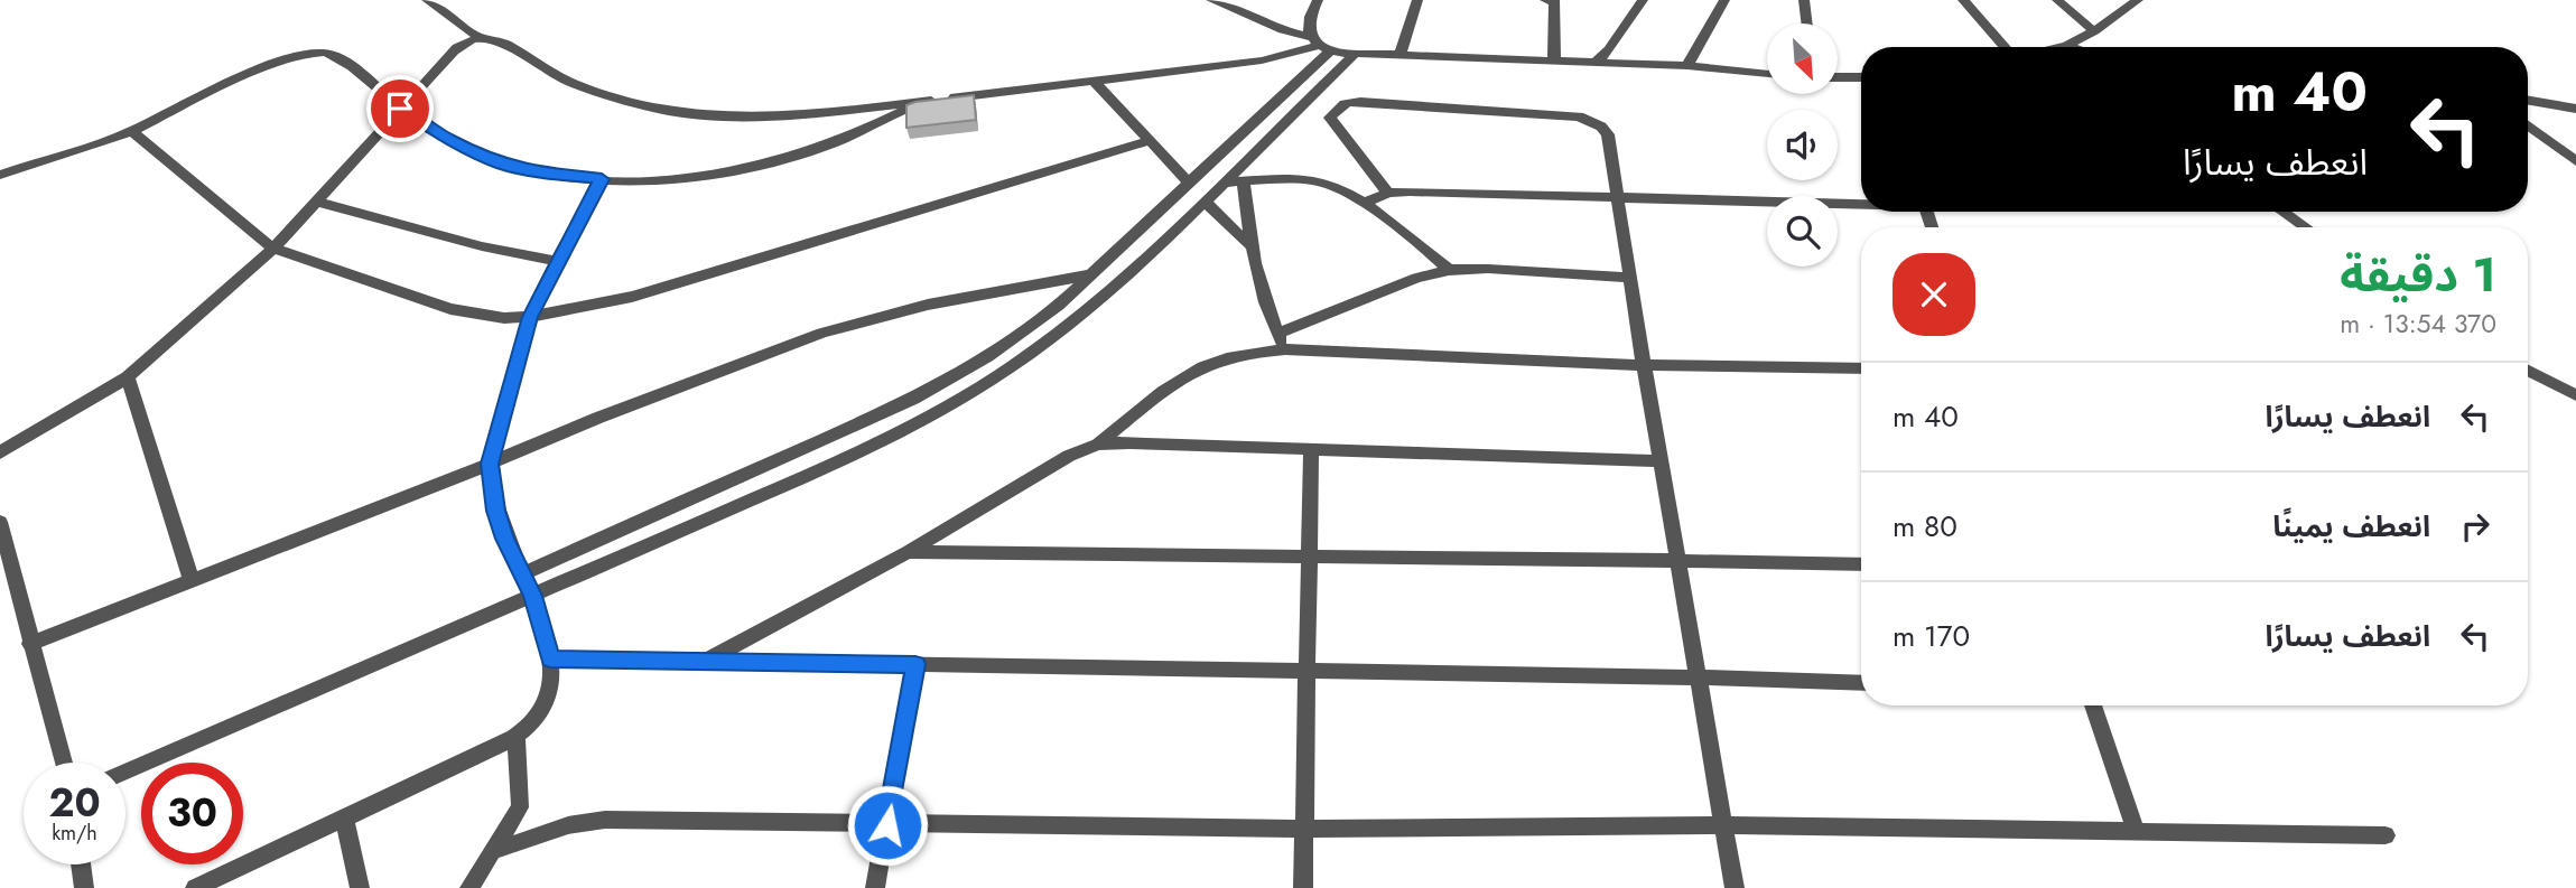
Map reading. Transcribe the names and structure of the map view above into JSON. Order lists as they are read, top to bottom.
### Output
{
  "north": "bottom right",
  "page": {
    "turn": ["40 m", "انعطف يسارًا"],
    "heading": ["1 دقيقة", "370 m · 13:54"],
    "list": [
      {
        "name": "انعطف يسارًا",
        "value": "40 m"
      },
      {
        "name": "انعطف يمينًا",
        "value": "80 m"
      },
      {
        "name": "انعطف يسارًا",
        "value": "170 m"
      }
    ],
    "speed": "20 km/h",
    "limit": "30"
  }
}
